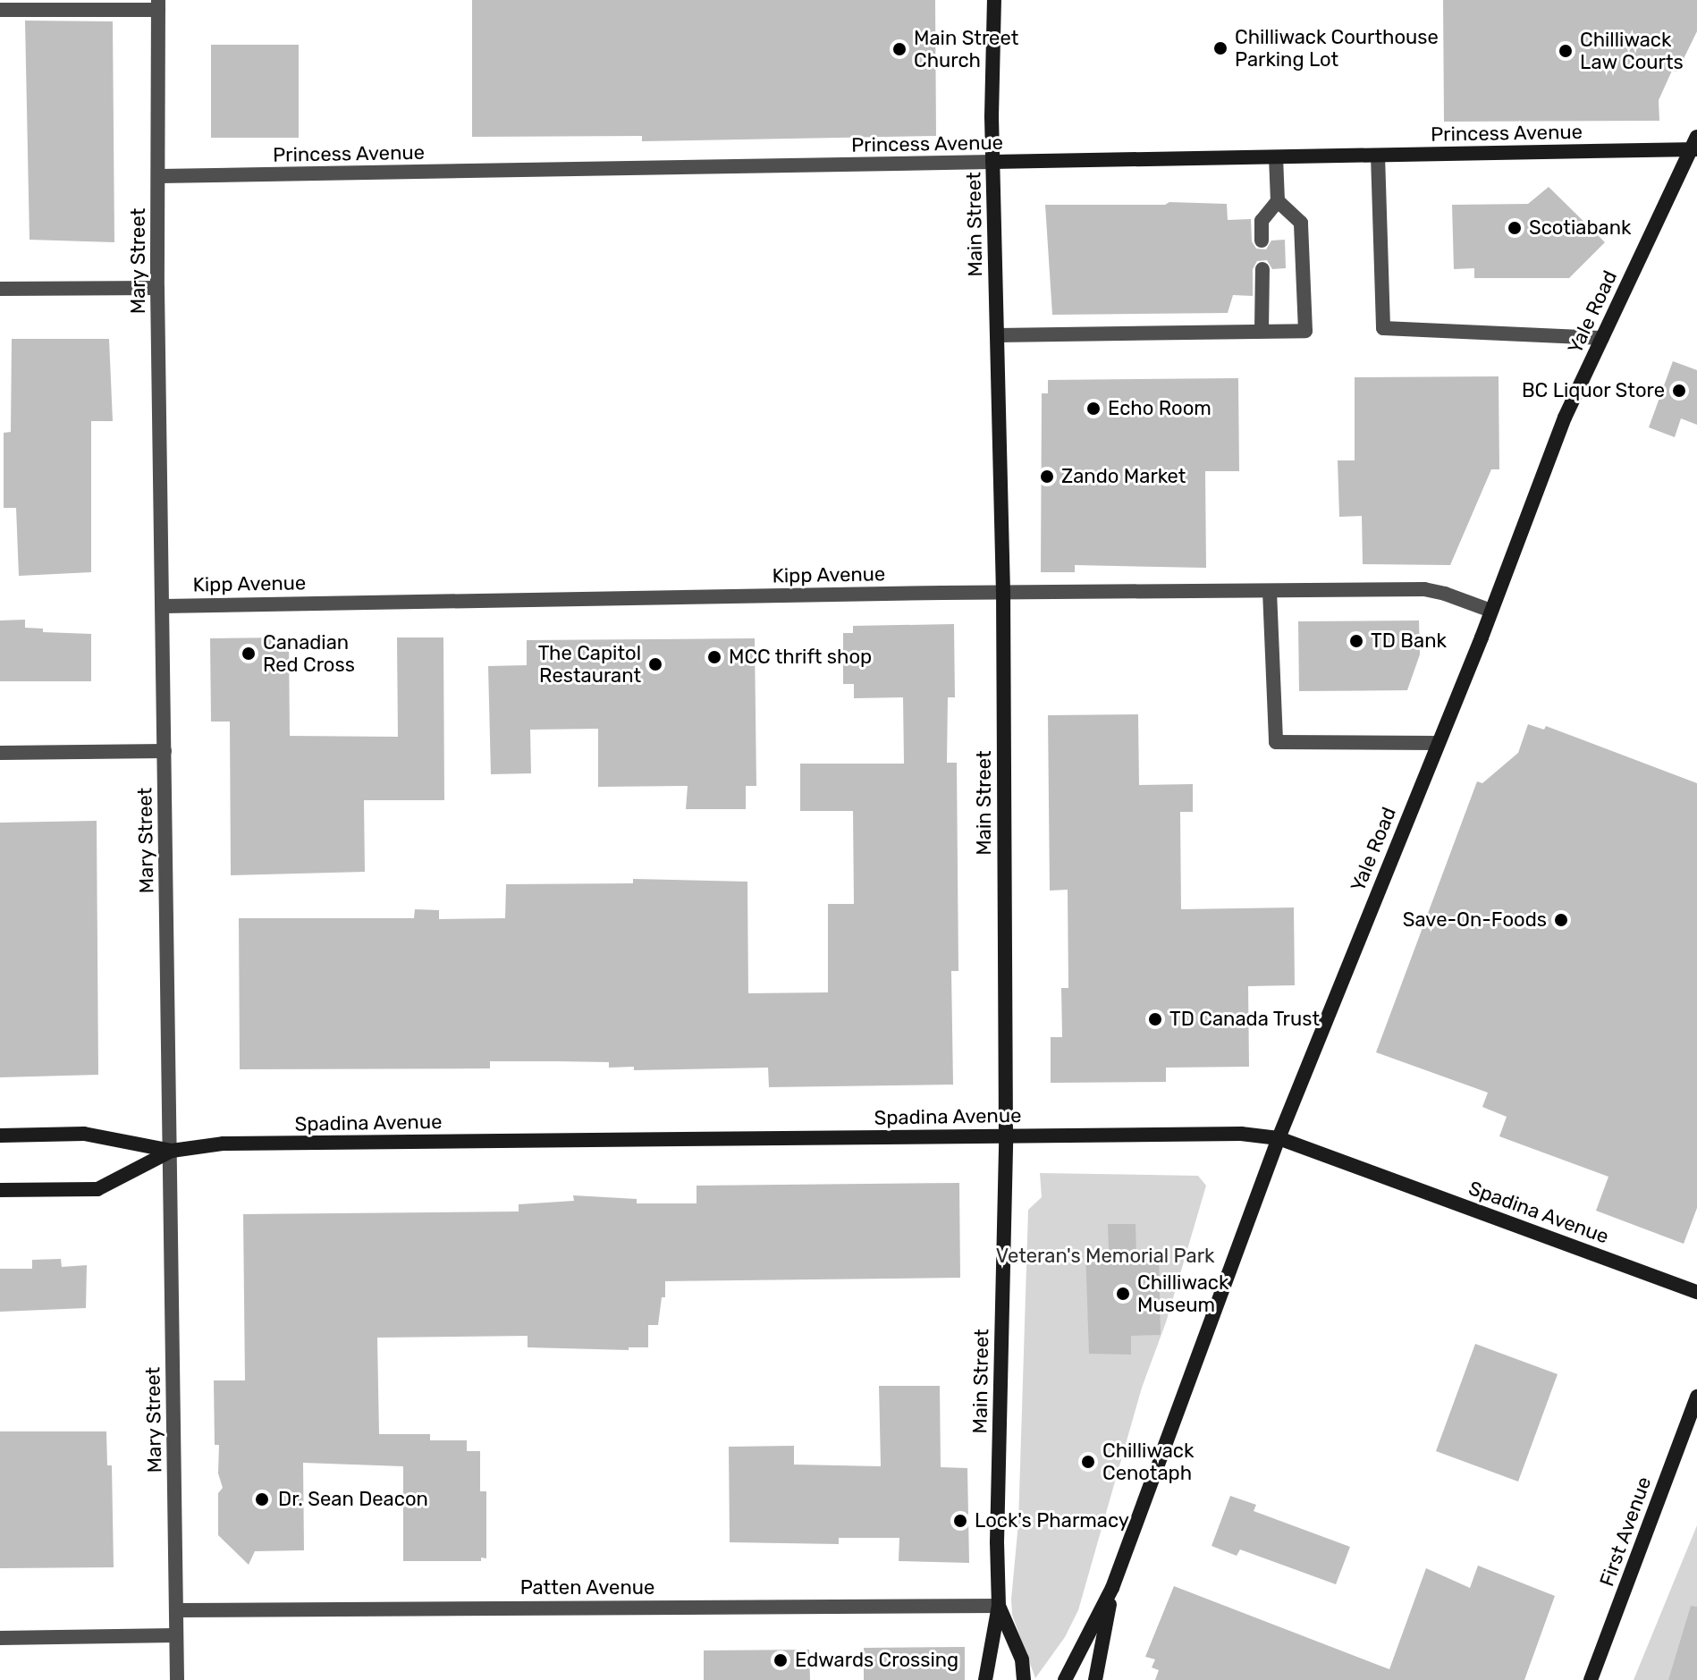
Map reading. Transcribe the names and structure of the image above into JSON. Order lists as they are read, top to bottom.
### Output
{
  "streets": {
    "street": [
      "Princess Avenue",
      "Main Street",
      "Mary Street",
      "Yale Road",
      "Kipp Avenue",
      "Spadina Avenue",
      "First Avenue",
      "Patten Avenue"
    ]
  },
  "crossings": [
    ["Princess Avenue", "Main Street"],
    ["Princess Avenue", "Mary Street"],
    ["Princess Avenue", "Yale Road"],
    ["Main Street", "Kipp Avenue"],
    ["Main Street", "Spadina Avenue"],
    ["Main Street", "Patten Avenue"],
    ["Mary Street", "Kipp Avenue"],
    ["Mary Street", "Spadina Avenue"],
    ["Mary Street", "Patten Avenue"],
    ["Yale Road", "Kipp Avenue"],
    ["Yale Road", "Spadina Avenue"]
  ],
  "parks": ["Veteran's Memorial Park"],
  "places": [
    "Chilliwack Courthouse Parking Lot",
    "Main Street Church",
    "Chilliwack Law Courts",
    "Scotiabank",
    "BC Liquor Store",
    "Echo Room",
    "Zando Market",
    "TD Bank",
    "Canadian Red Cross",
    "MCC thrift shop",
    "The Capitol Restaurant",
    "Save-On-Foods",
    "TD Canada Trust",
    "Chilliwack Museum",
    "Chilliwack Cenotaph",
    "Dr. Sean Deacon",
    "Lock's Pharmacy",
    "Edwards Crossing"
  ]
}
